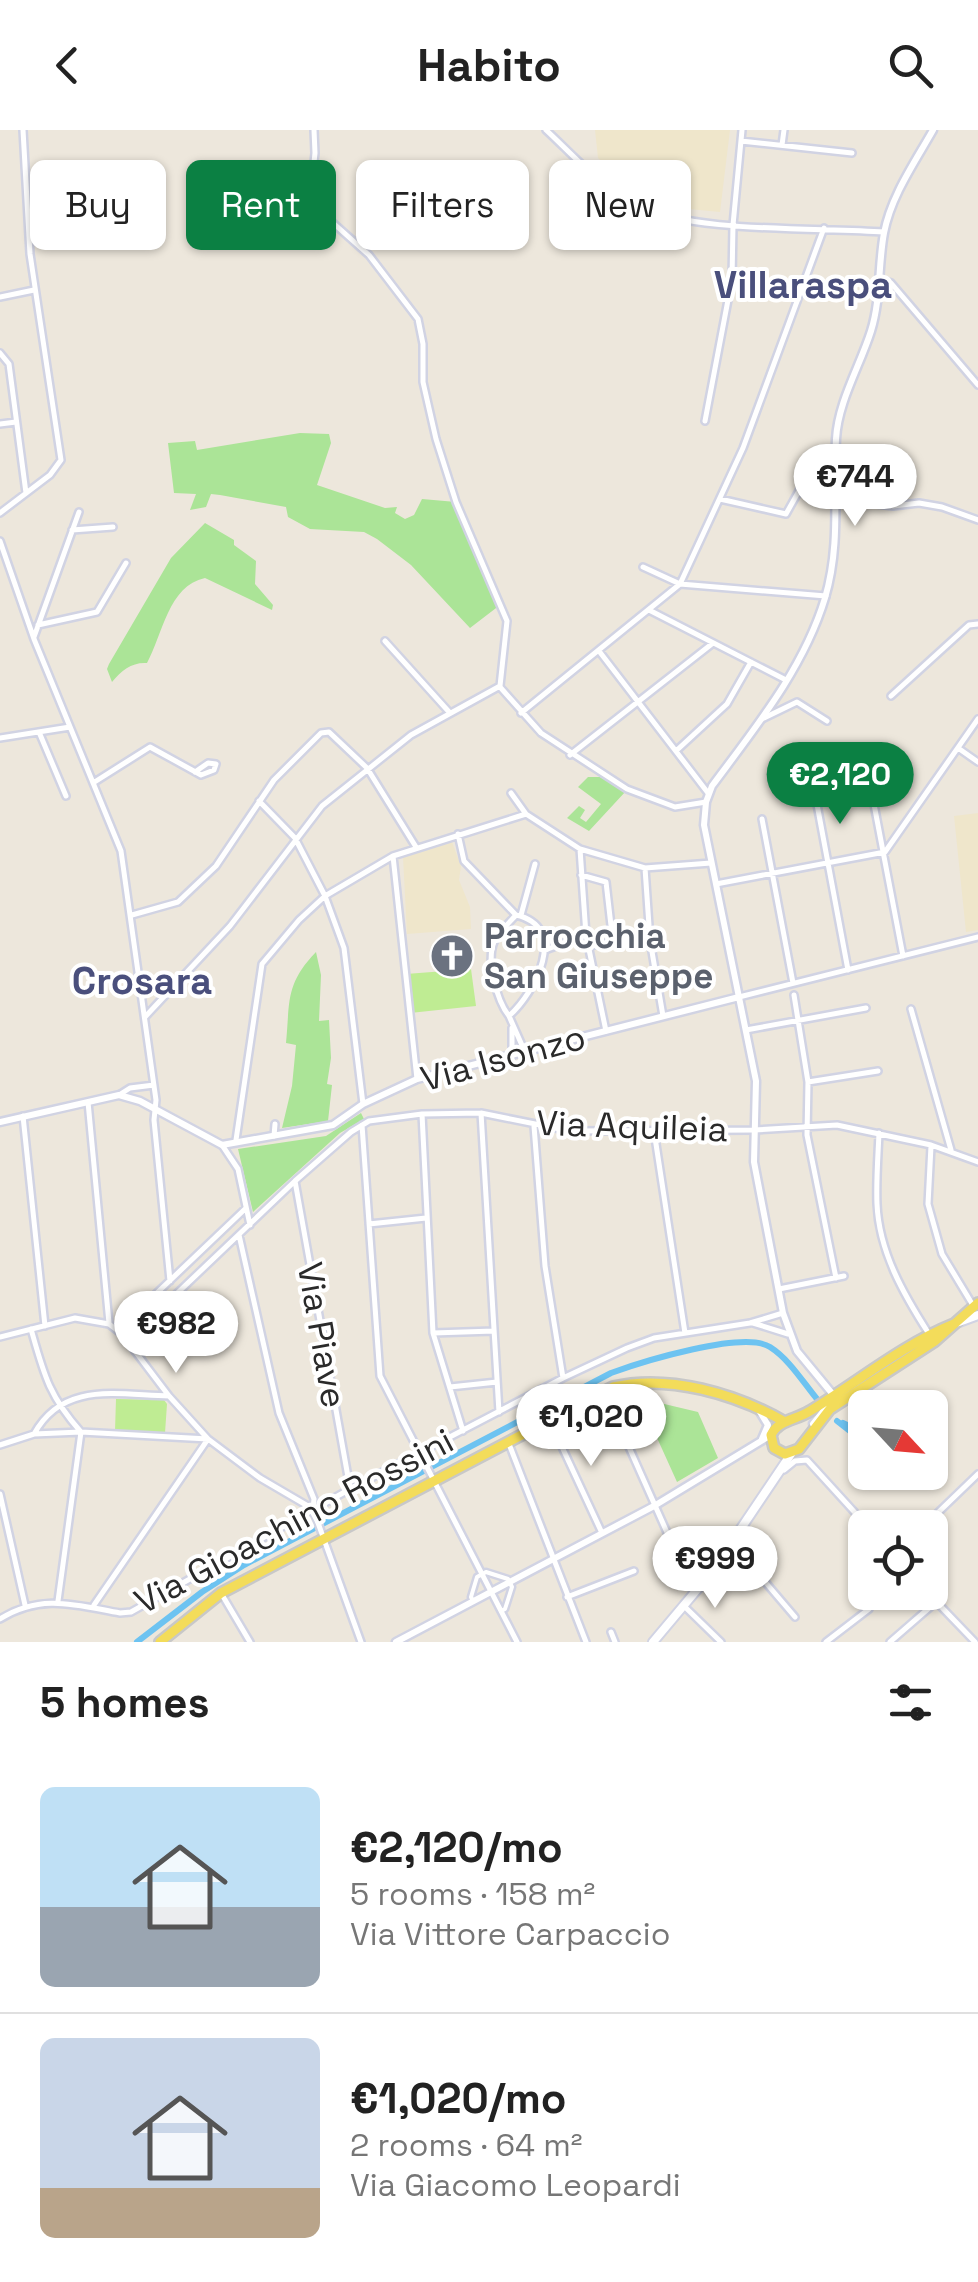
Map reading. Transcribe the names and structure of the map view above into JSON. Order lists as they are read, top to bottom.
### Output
{
  "streets": {
    "street": [
      "Via Isonzo",
      "Via Aquileia",
      "Via Piave",
      "Via Gioachino Rossini"
    ]
  },
  "crossings": [
    ["Via Aquileia", "Via Piave"],
    ["Via Piave", "Via Gioachino Rossini"]
  ],
  "districts": ["Villaraspa", "Crosara"],
  "places": {
    "church": ["Parrocchia San Giuseppe"]
  },
  "north": "bottom right",
  "page": {
    "header": "Habito",
    "chip": [
      "Buy",
      "Rent",
      "Filters",
      "New"
    ],
    "price": [
      "€744",
      "€2,120",
      "€982",
      "€1,020",
      "€999"
    ],
    "heading": "5 homes",
    "list": [
      {
        "name": "€2,120/mo",
        "note": "5 rooms · 158 m² · Via Vittore Carpaccio"
      },
      {
        "name": "€1,020/mo",
        "note": "2 rooms · 64 m² · Via Giacomo Leopardi"
      }
    ]
  }
}
